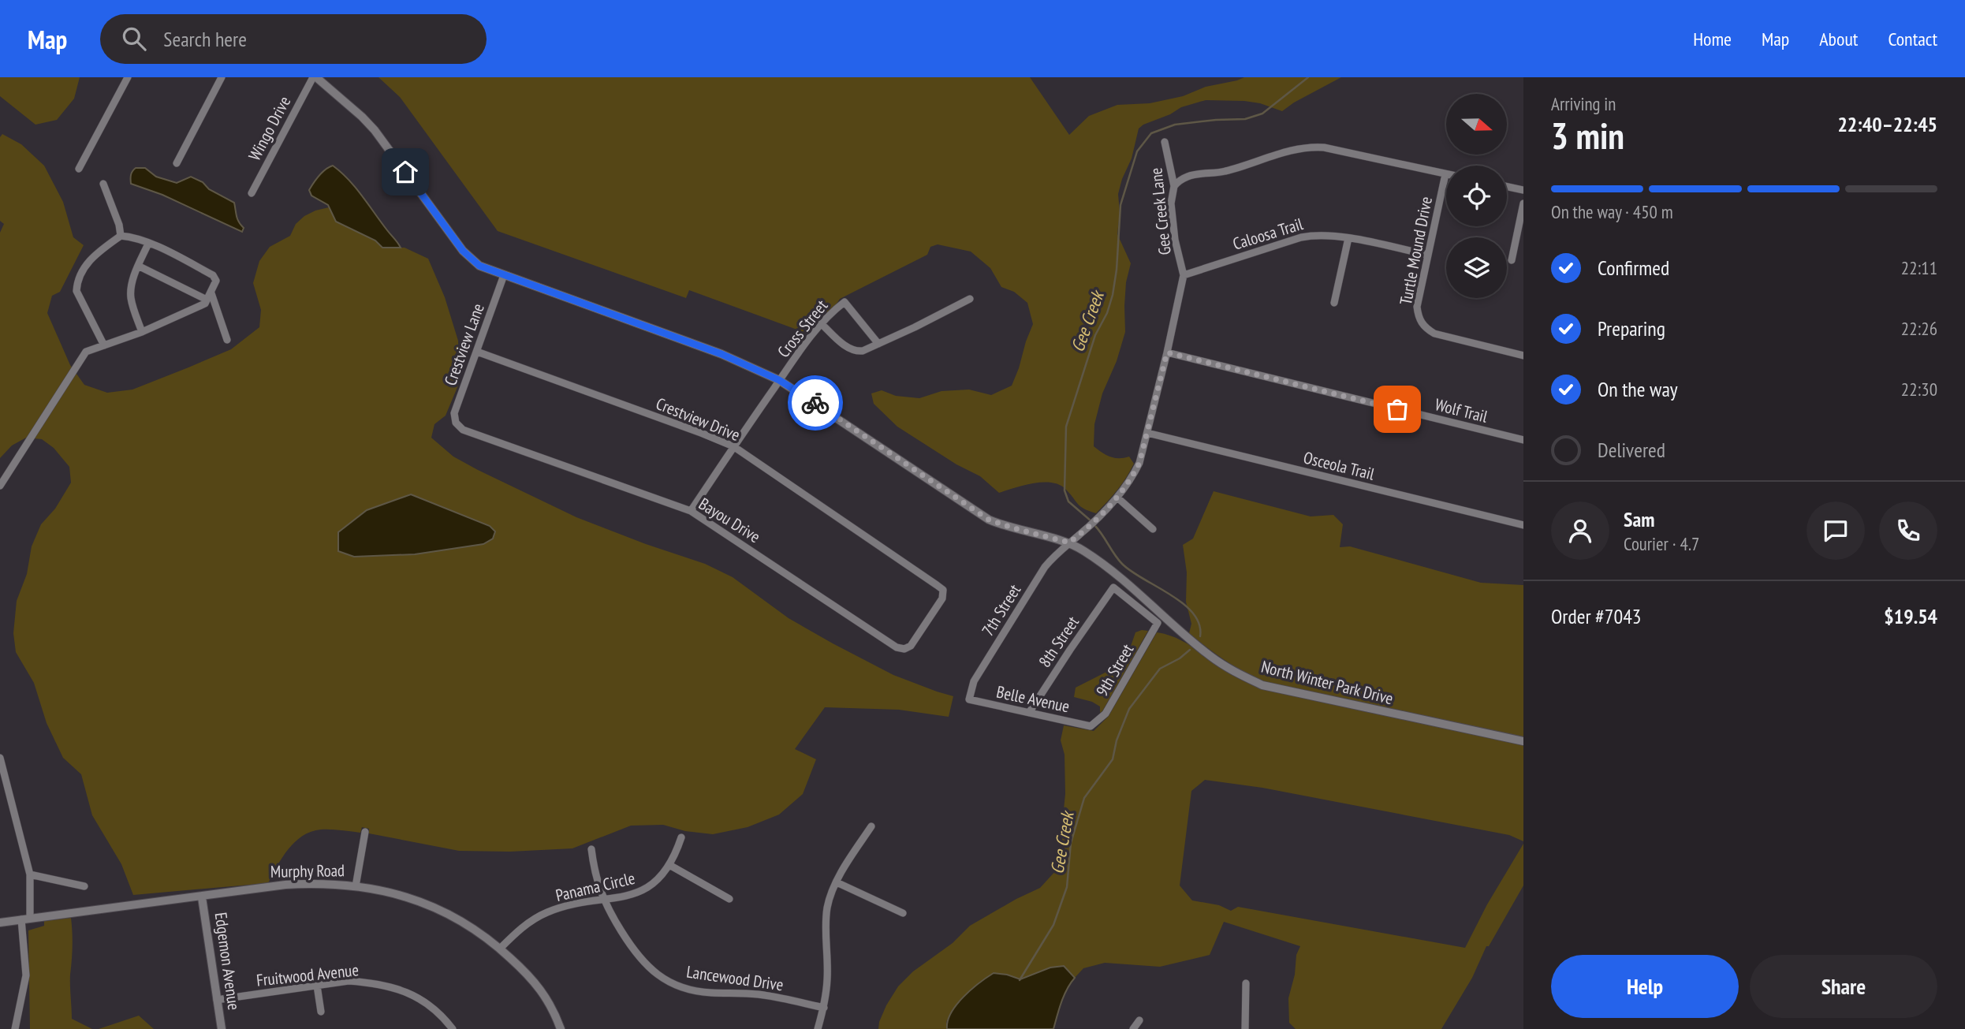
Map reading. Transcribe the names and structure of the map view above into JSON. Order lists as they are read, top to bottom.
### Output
{
  "streets": {
    "street": [
      "Wingo Drive",
      "Gee Creek Lane",
      "Caloosa Trail",
      "Turtle Mound Drive",
      "Cross Street",
      "Crestview Lane",
      "Wolf Trail",
      "Crestview Drive",
      "Osceola Trail",
      "Bayou Drive",
      "7th Street",
      "8th Street",
      "9th Street",
      "North Winter Park Drive",
      "Belle Avenue",
      "Murphy Road",
      "Panama Circle",
      "Edgemon Avenue",
      "Fruitwood Avenue",
      "Lancewood Drive"
    ]
  },
  "crossings": [
    ["Wingo Drive", "North Winter Park Drive"],
    ["Gee Creek Lane", "Caloosa Trail"],
    ["Gee Creek Lane", "Wolf Trail"],
    ["Gee Creek Lane", "Osceola Trail"],
    ["Gee Creek Lane", "7th Street"],
    ["Gee Creek Lane", "North Winter Park Drive"],
    ["Caloosa Trail", "Turtle Mound Drive"],
    ["Cross Street", "Crestview Drive"],
    ["Cross Street", "Bayou Drive"],
    ["Cross Street", "North Winter Park Drive"],
    ["Crestview Lane", "Crestview Drive"],
    ["Crestview Lane", "Bayou Drive"],
    ["Crestview Lane", "North Winter Park Drive"],
    ["Crestview Drive", "Bayou Drive"],
    ["7th Street", "North Winter Park Drive"],
    ["7th Street", "Belle Avenue"],
    ["8th Street", "9th Street"],
    ["8th Street", "Belle Avenue"],
    ["9th Street", "Belle Avenue"],
    ["Murphy Road", "Panama Circle"],
    ["Murphy Road", "Edgemon Avenue"],
    ["Panama Circle", "Lancewood Drive"],
    ["Edgemon Avenue", "Fruitwood Avenue"]
  ],
  "water": ["Gee Creek"],
  "north": "right",
  "page": {
    "header": "Map",
    "search": "Search here",
    "nav": [
      "Home",
      "Map",
      "About",
      "Contact"
    ],
    "heading": ["3 min", "Arriving in", "22:40–22:45"],
    "panel": [
      "Sam",
      "Courier · 4.7",
      "Order #7043",
      "$19.54"
    ],
    "bar": "On the way · 450 m",
    "list": [
      ["Confirmed", "22:11"],
      ["Preparing", "22:26"],
      ["On the way", "22:30"],
      "Delivered"
    ],
    "buttons": ["Help", "Share"]
  }
}
